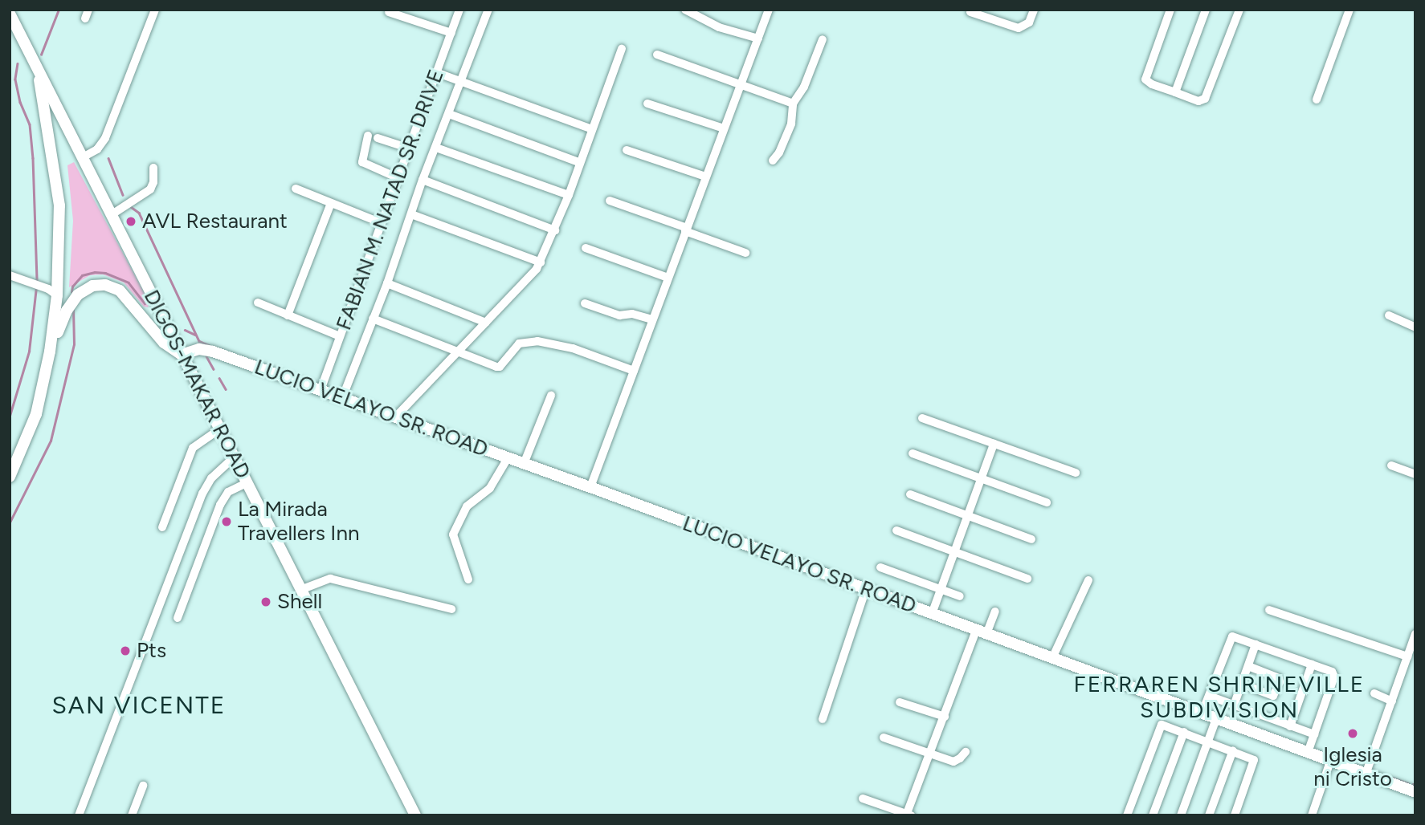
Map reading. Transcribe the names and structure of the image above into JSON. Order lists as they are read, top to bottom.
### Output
{
  "streets": {
    "main road": ["DIGOS-MAKAR ROAD", "LUCIO VELAYO SR. ROAD"],
    "street": ["FABIAN M. NATAD SR. DRIVE"]
  },
  "crossings": [
    ["FABIAN M. NATAD SR. DRIVE", "LUCIO VELAYO SR. ROAD"],
    ["DIGOS-MAKAR ROAD", "LUCIO VELAYO SR. ROAD"]
  ],
  "districts": ["FERRAREN SHRINEVILLE SUBDIVISION", "SAN VICENTE"],
  "places": [
    "AVL Restaurant",
    "La Mirada Travellers Inn",
    "Shell",
    "Pts",
    "Iglesia ni Cristo"
  ]
}
